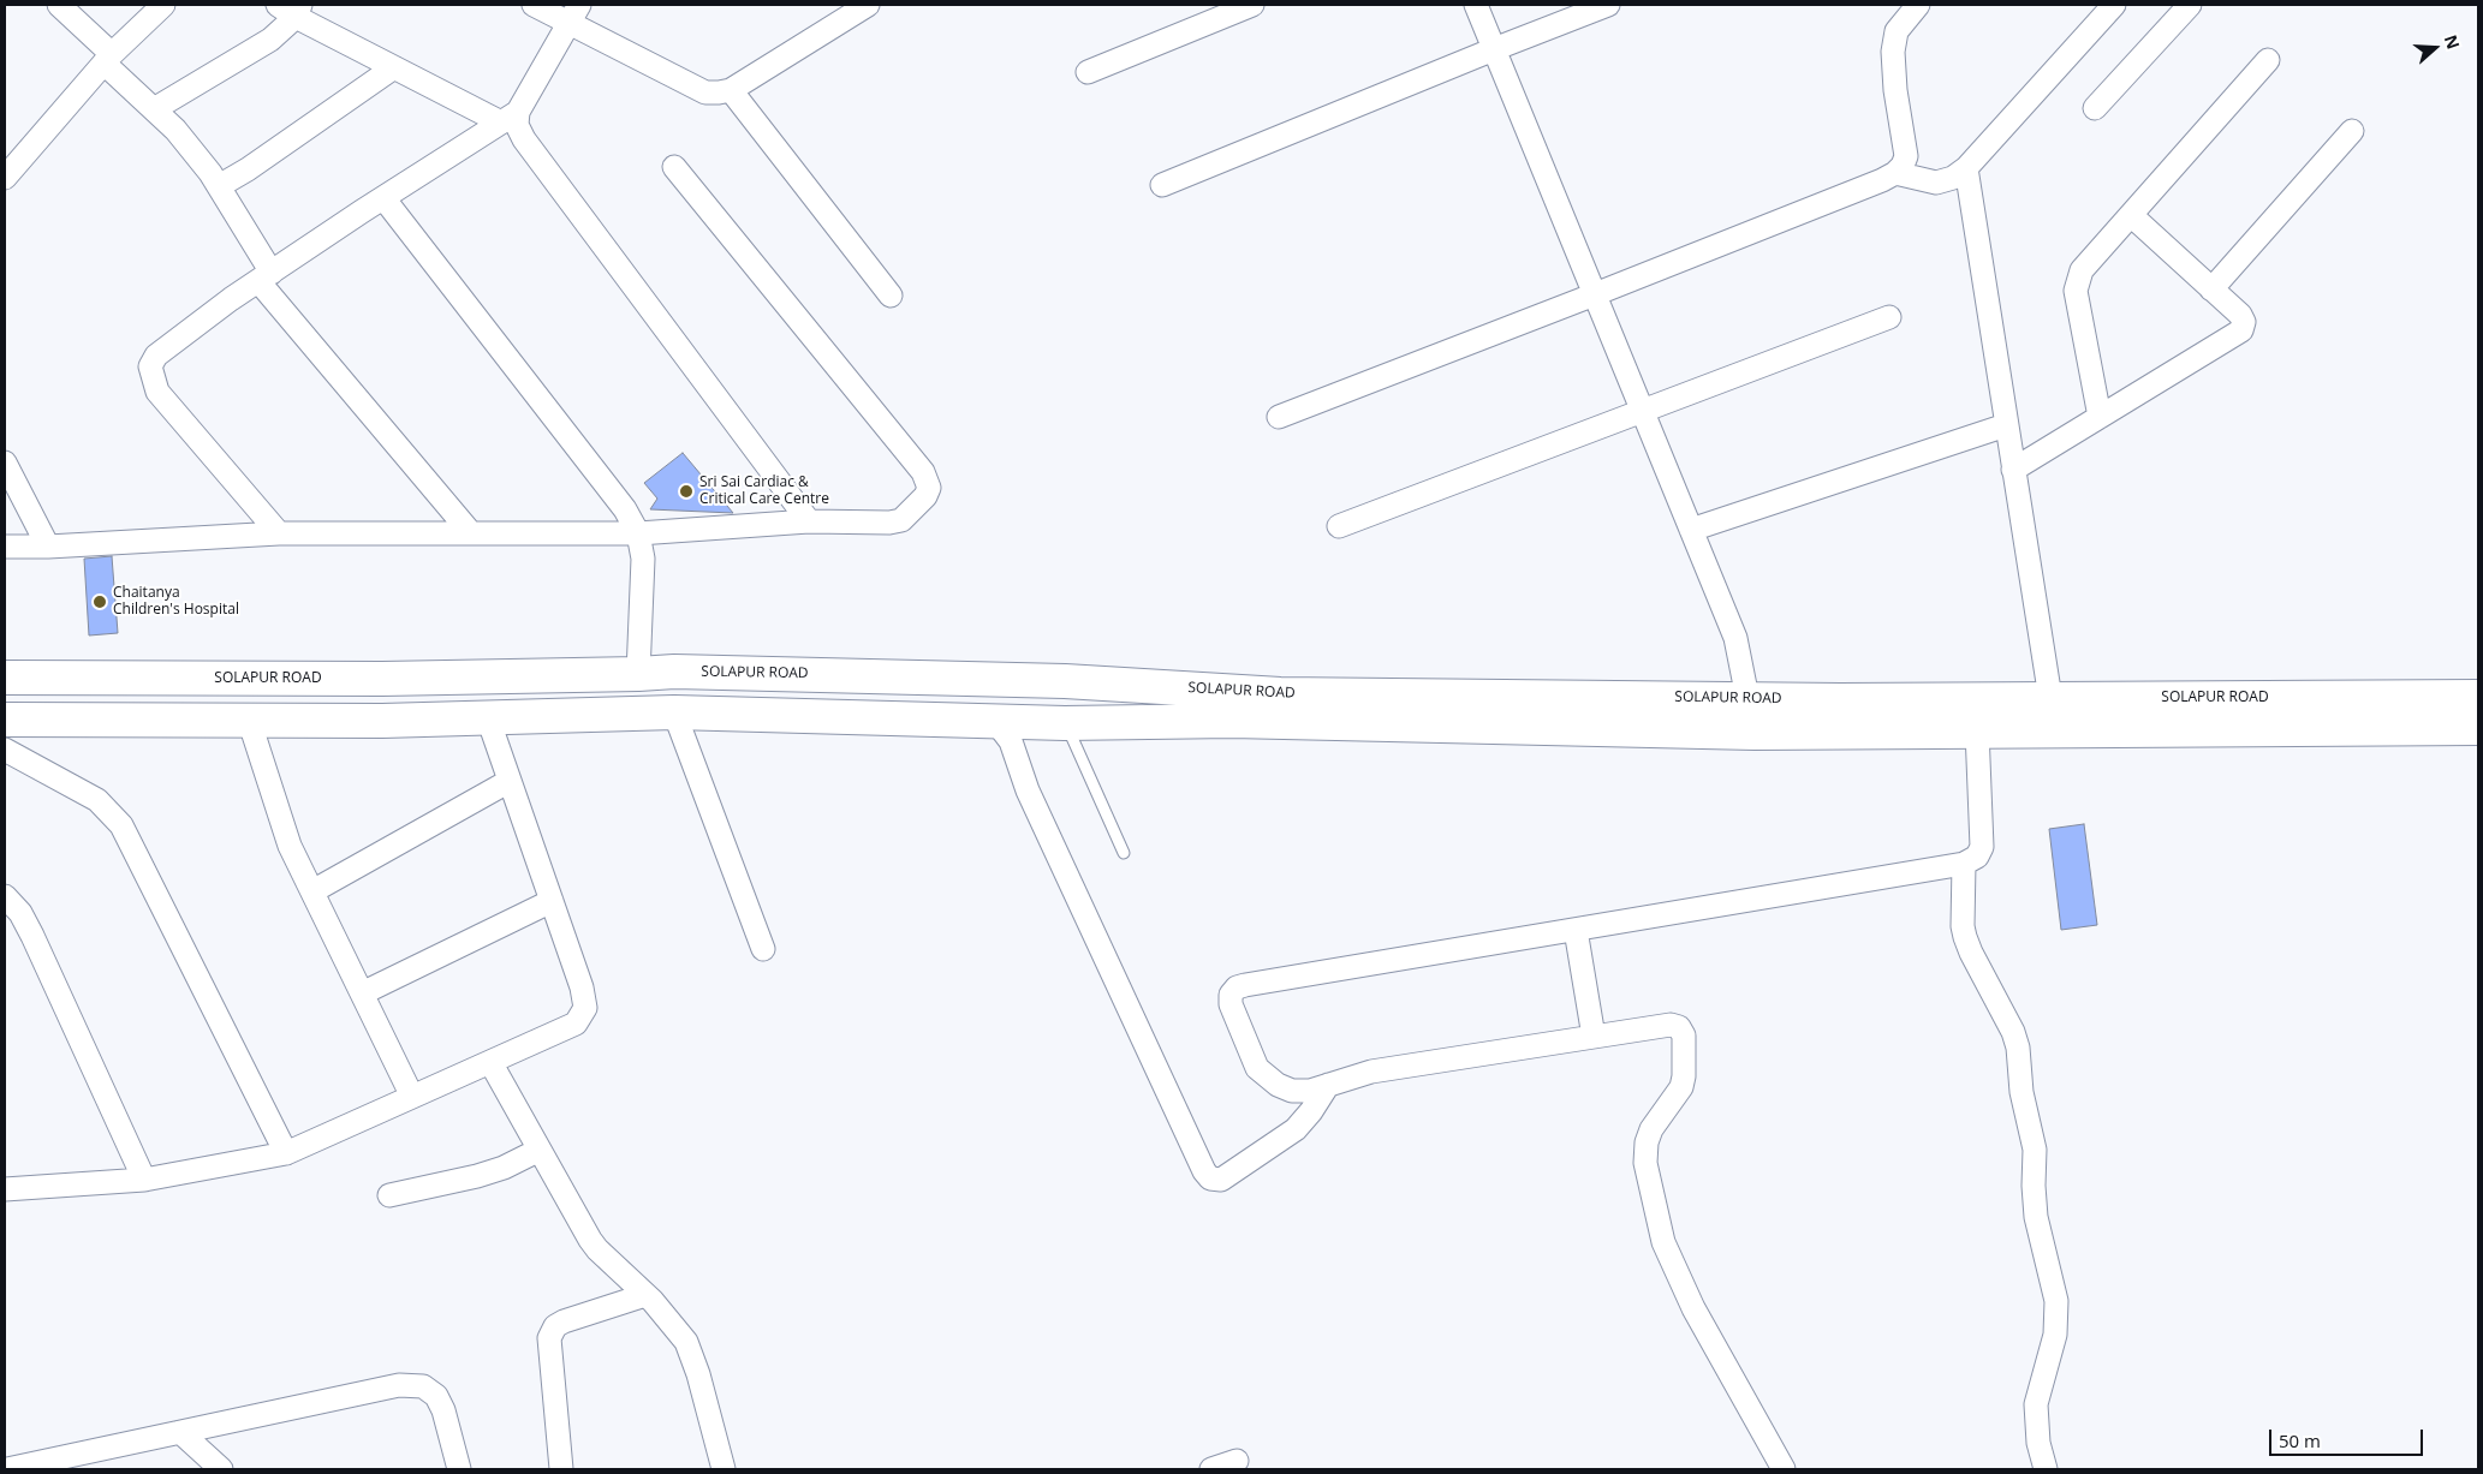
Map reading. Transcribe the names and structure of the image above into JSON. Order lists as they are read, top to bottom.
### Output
{
  "streets": {
    "main road": ["SOLAPUR ROAD"]
  },
  "places": ["Sri Sai Cardiac & Critical Care Centre", "Chaitanya Children's Hospital"],
  "scale_bar": "50 m",
  "north": "right"
}
